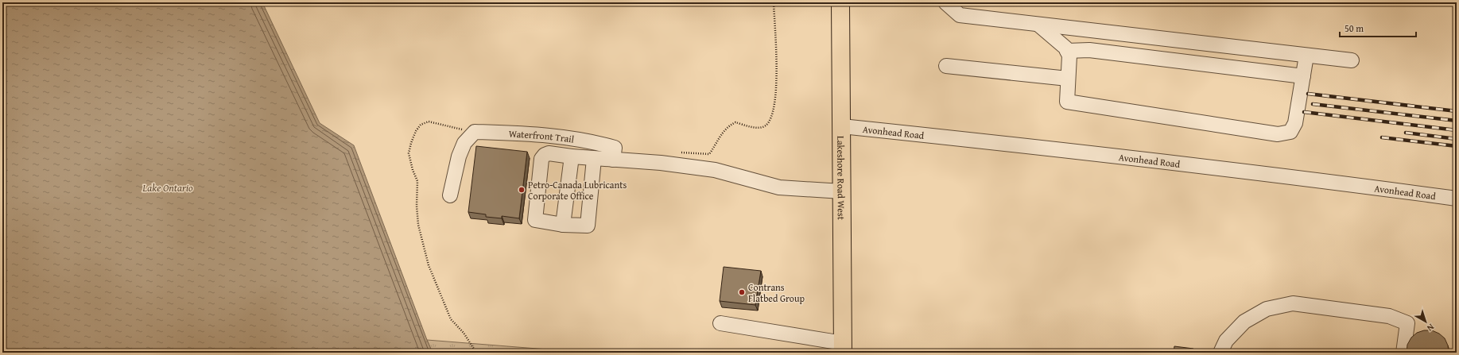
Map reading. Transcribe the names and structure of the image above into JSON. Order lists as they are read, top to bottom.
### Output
{
  "streets": {
    "main road": ["Lakeshore Road West"],
    "street": ["Avonhead Road", "Waterfront Trail"]
  },
  "crossings": [
    ["Avonhead Road", "Lakeshore Road West"]
  ],
  "water": ["Lake Ontario"],
  "places": ["Petro-Canada Lubricants Corporate Office", "Contrans Flatbed Group"],
  "scale_bar": "50 m",
  "north": "bottom right"
}
